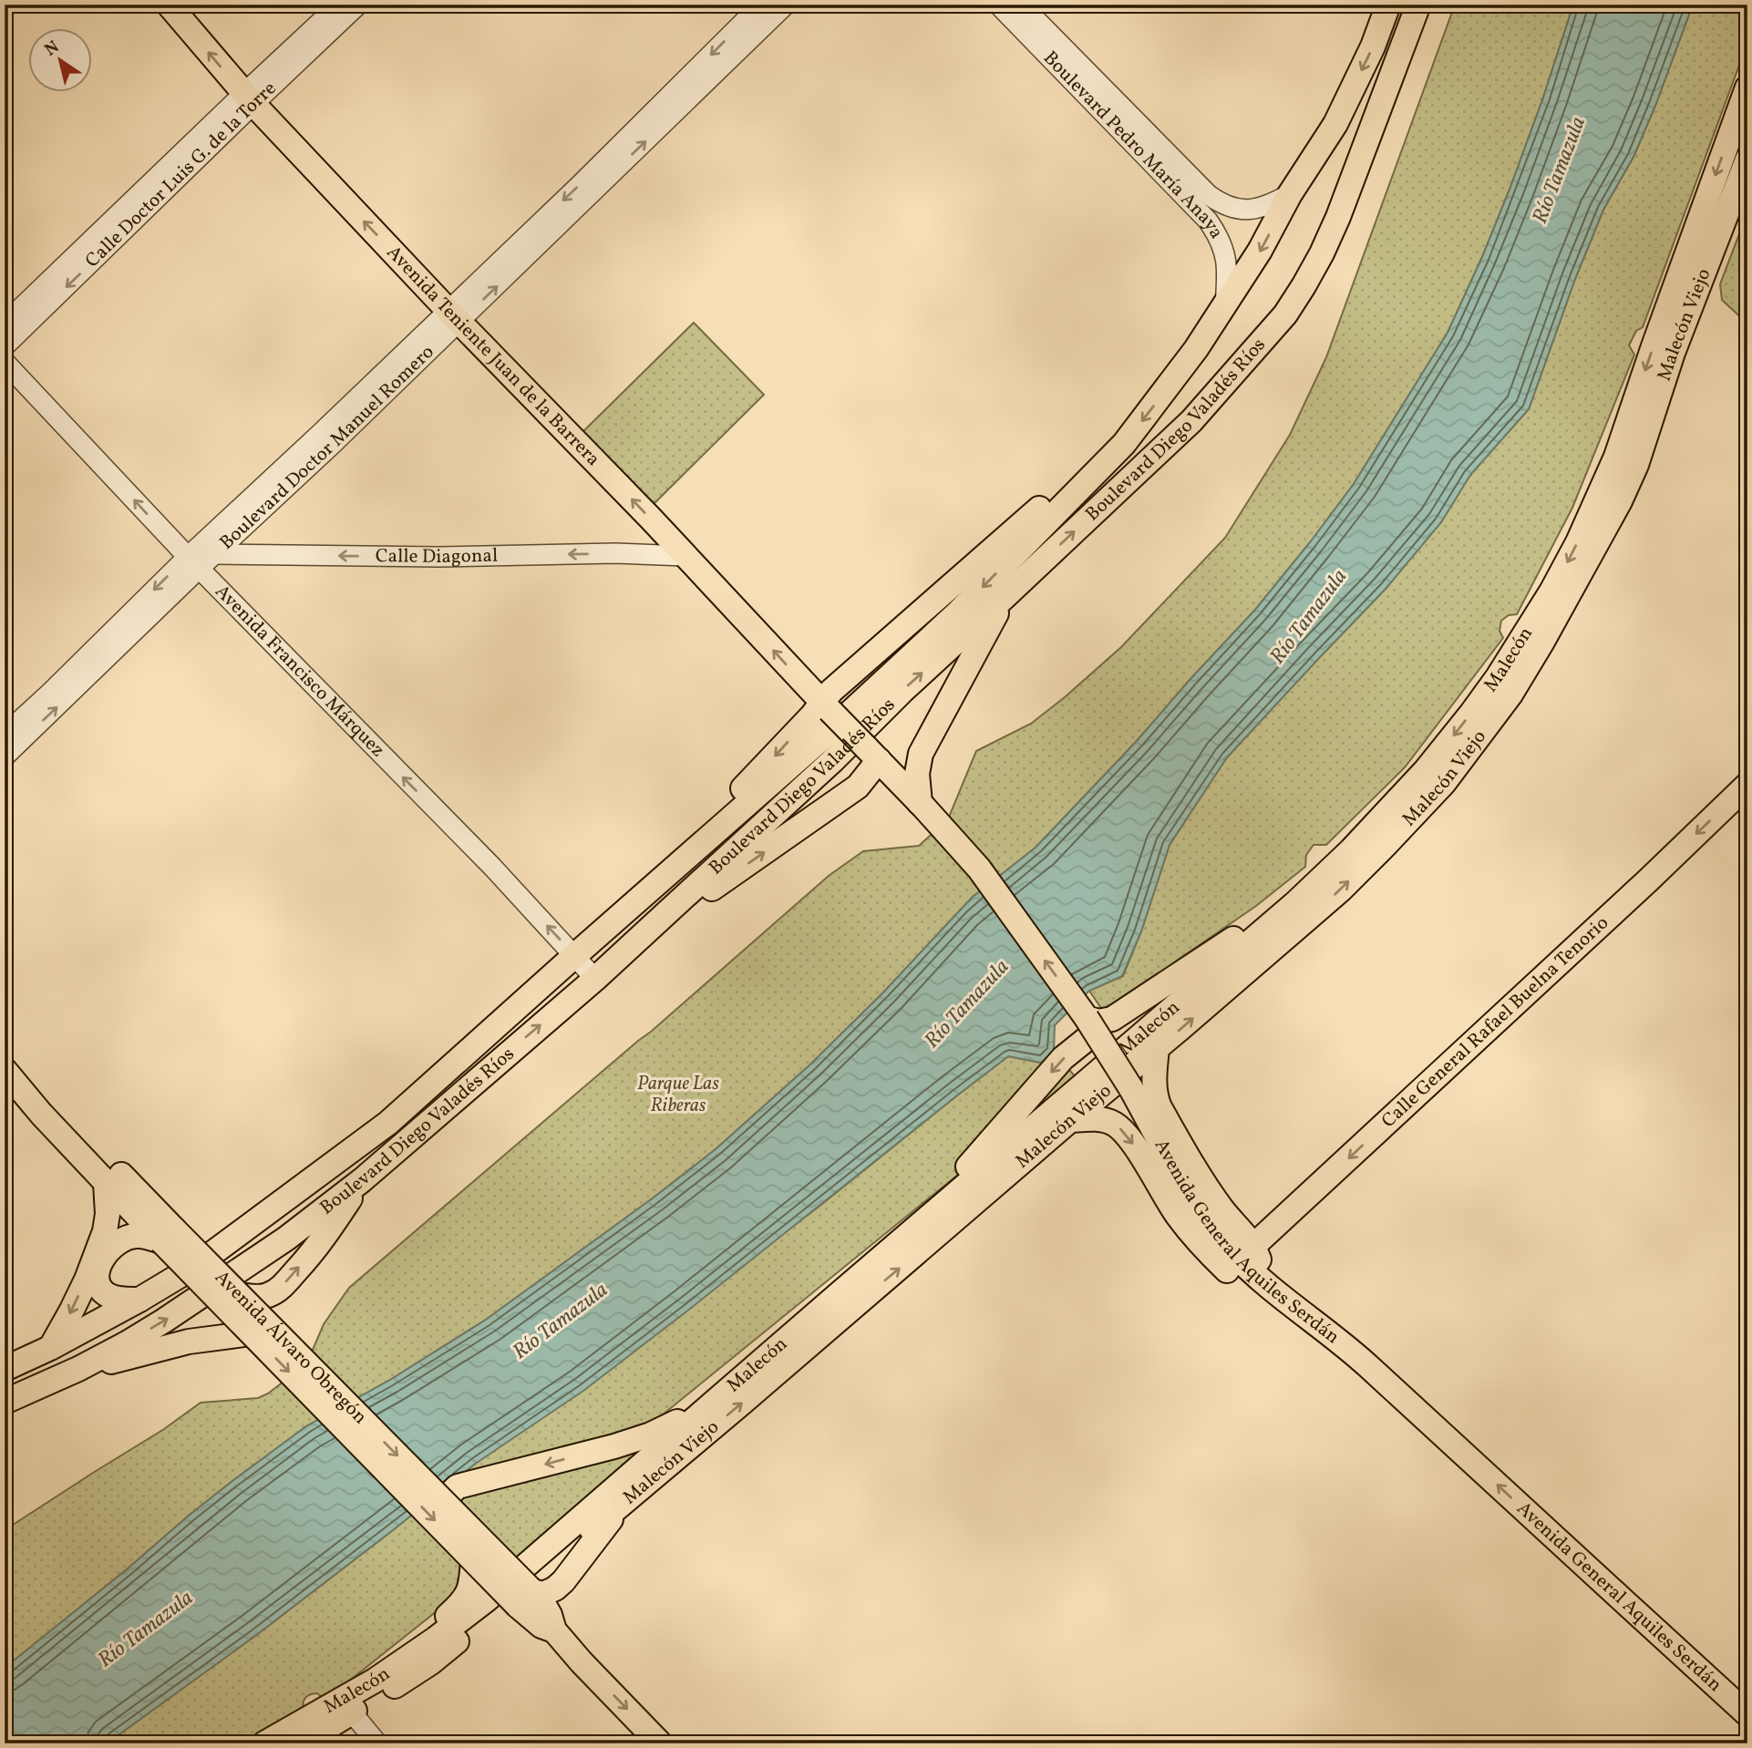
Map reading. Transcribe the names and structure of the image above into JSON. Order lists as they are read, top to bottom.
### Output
{
  "streets": {
    "main road": [
      "Malecón Viejo",
      "Avenida Teniente Juan de la Barrera",
      "Boulevard Diego Valadés Ríos",
      "Malecón",
      "Calle General Rafael Buelna Tenorio",
      "Avenida General Aquiles Serdán",
      "Avenida Álvaro Obregón"
    ],
    "street": [
      "Boulevard Pedro María Anaya",
      "Calle Doctor Luis G. de la Torre",
      "Boulevard Doctor Manuel Romero",
      "Calle Diagonal",
      "Avenida Francisco Márquez"
    ]
  },
  "crossings": [
    ["Boulevard Pedro María Anaya", "Boulevard Diego Valadés Ríos"],
    ["Calle Doctor Luis G. de la Torre", "Avenida Teniente Juan de la Barrera"],
    ["Avenida Teniente Juan de la Barrera", "Boulevard Doctor Manuel Romero"],
    ["Avenida Teniente Juan de la Barrera", "Calle Diagonal"],
    ["Avenida Teniente Juan de la Barrera", "Avenida General Aquiles Serdán"],
    ["Boulevard Diego Valadés Ríos", "Avenida Francisco Márquez"],
    ["Boulevard Doctor Manuel Romero", "Calle Diagonal"],
    ["Boulevard Doctor Manuel Romero", "Avenida Francisco Márquez"],
    ["Calle General Rafael Buelna Tenorio", "Avenida General Aquiles Serdán"]
  ],
  "one_way": [
    "Malecón Viejo",
    "Avenida Teniente Juan de la Barrera",
    "Calle Diagonal",
    "Malecón",
    "Avenida Francisco Márquez",
    "Calle General Rafael Buelna Tenorio",
    "Avenida General Aquiles Serdán",
    "Avenida Álvaro Obregón"
  ],
  "water": ["Río Tamazula"],
  "parks": ["Parque Las Riberas"],
  "north": "top left"
}
